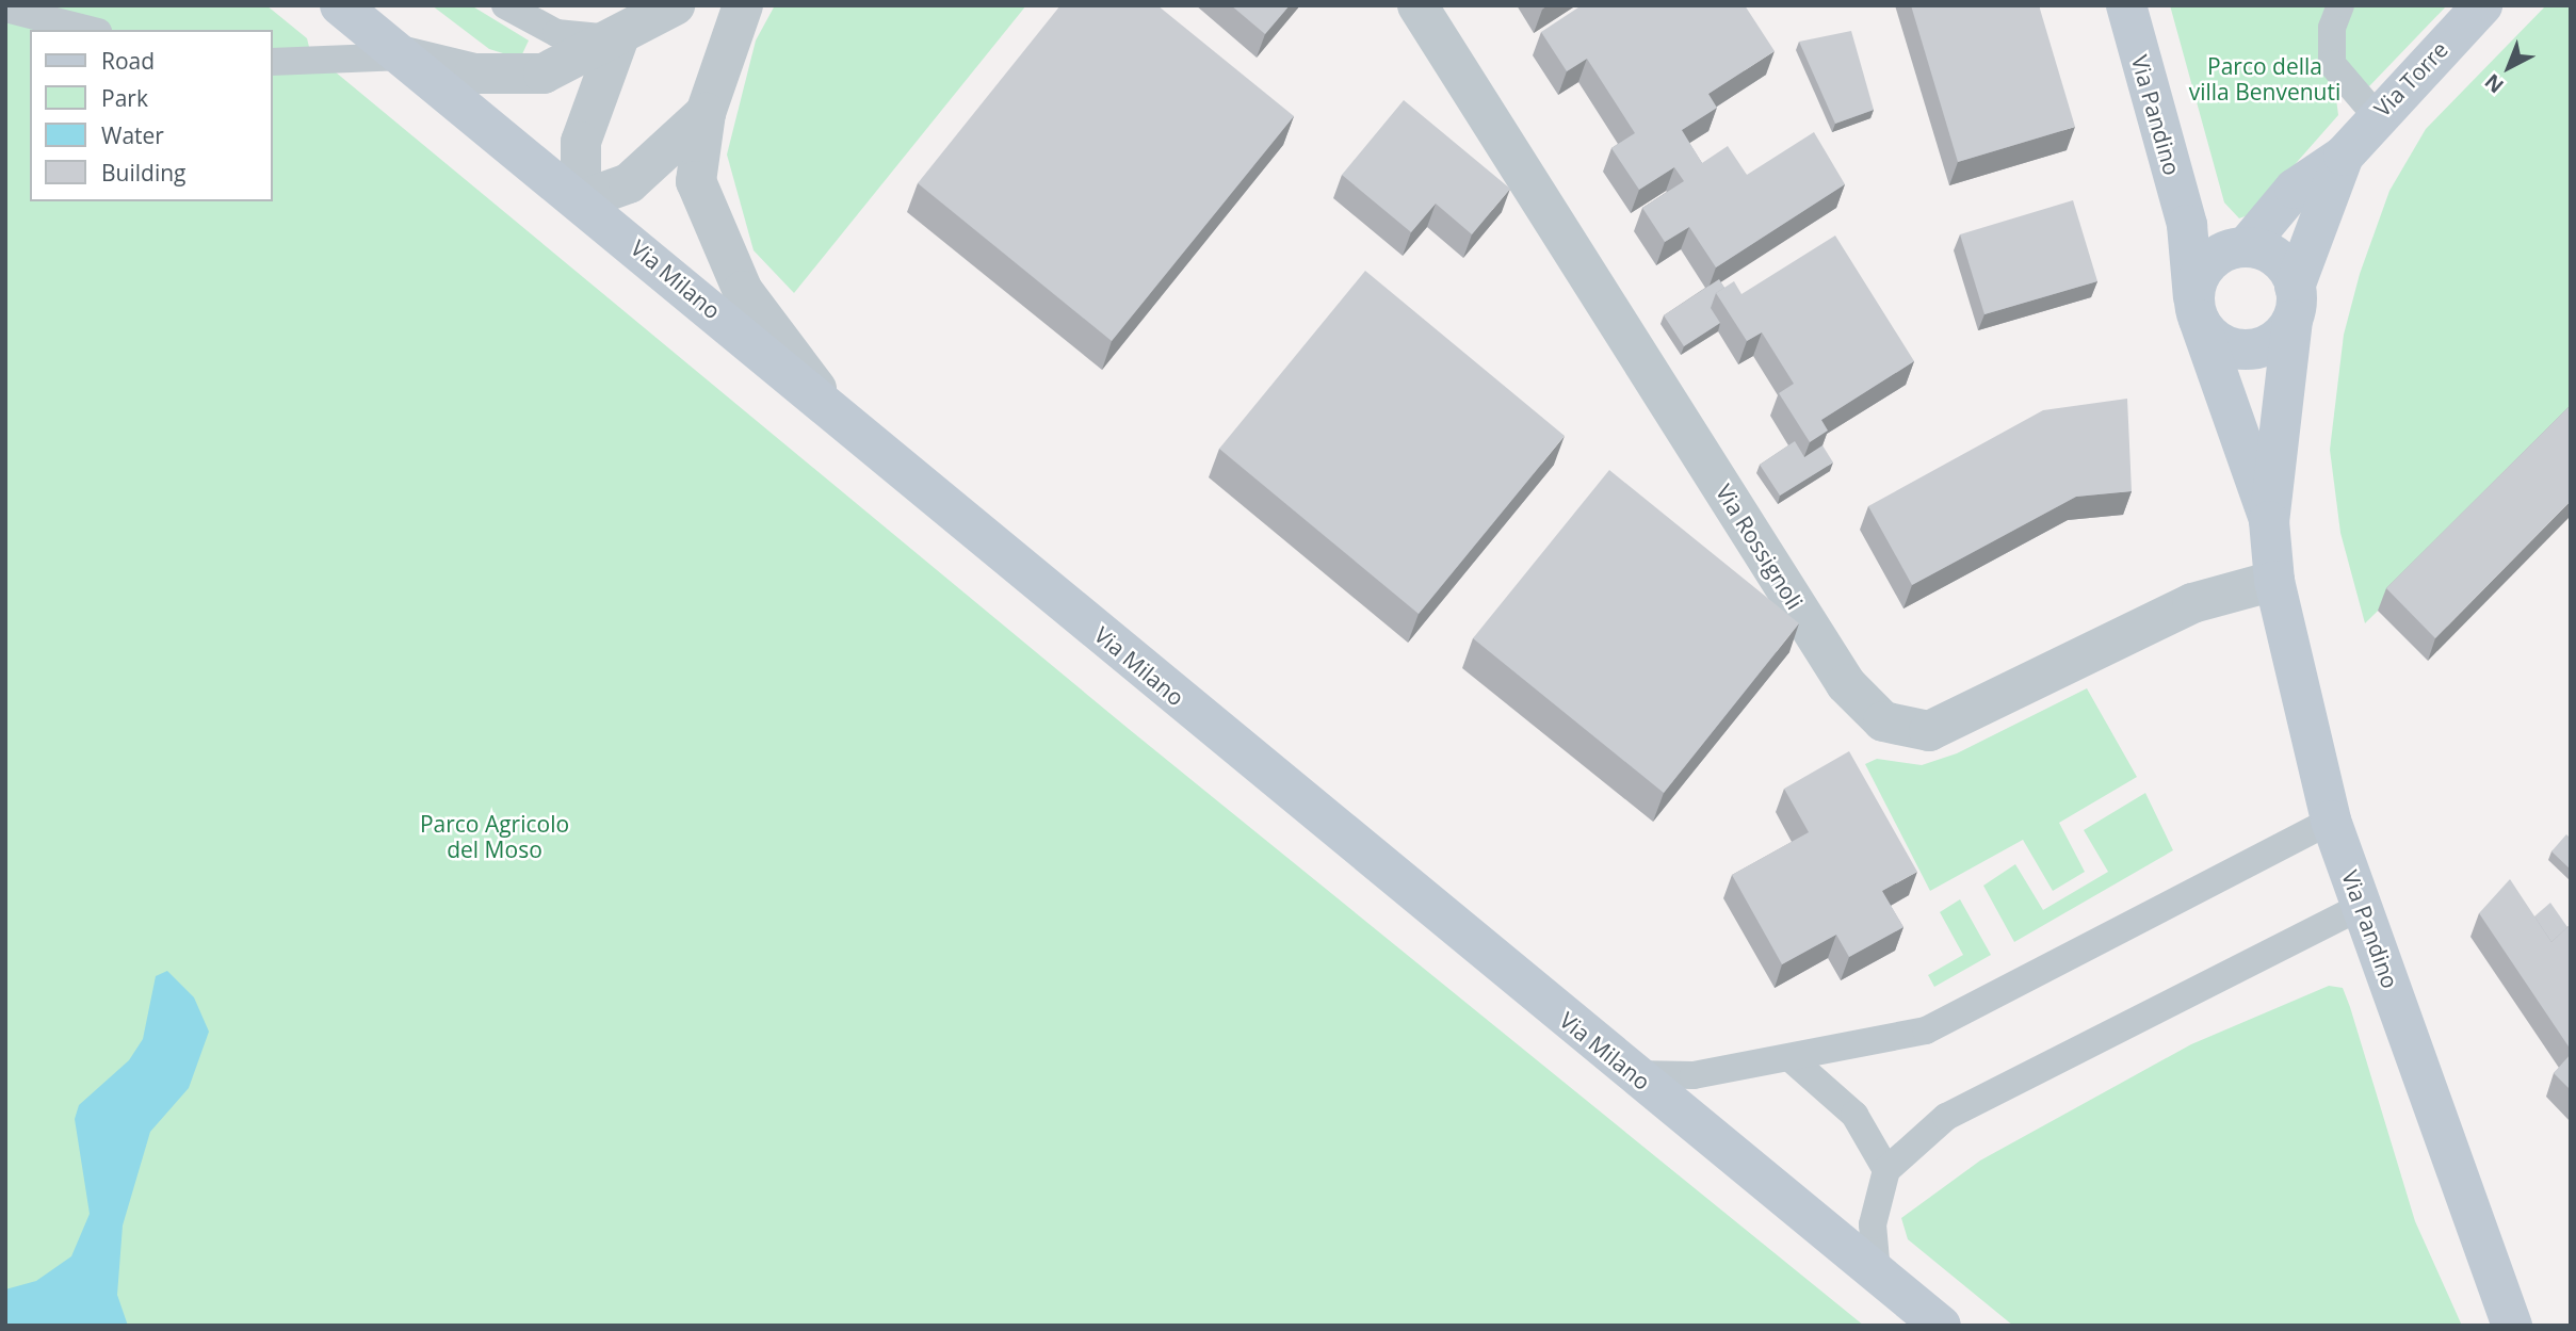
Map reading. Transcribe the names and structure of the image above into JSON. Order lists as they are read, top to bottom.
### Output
{
  "streets": {
    "street": [
      "Via Torre",
      "Via Pandino",
      "Via Milano",
      "Via Rossignoli"
    ]
  },
  "crossings": [
    ["Via Torre", "Via Pandino"],
    ["Via Pandino", "Via Rossignoli"]
  ],
  "parks": ["Parco della villa Benvenuti", "Parco Agricolo del Moso"],
  "legend": [
    "Road",
    "Park",
    "Water",
    "Building"
  ],
  "north": "bottom left"
}
